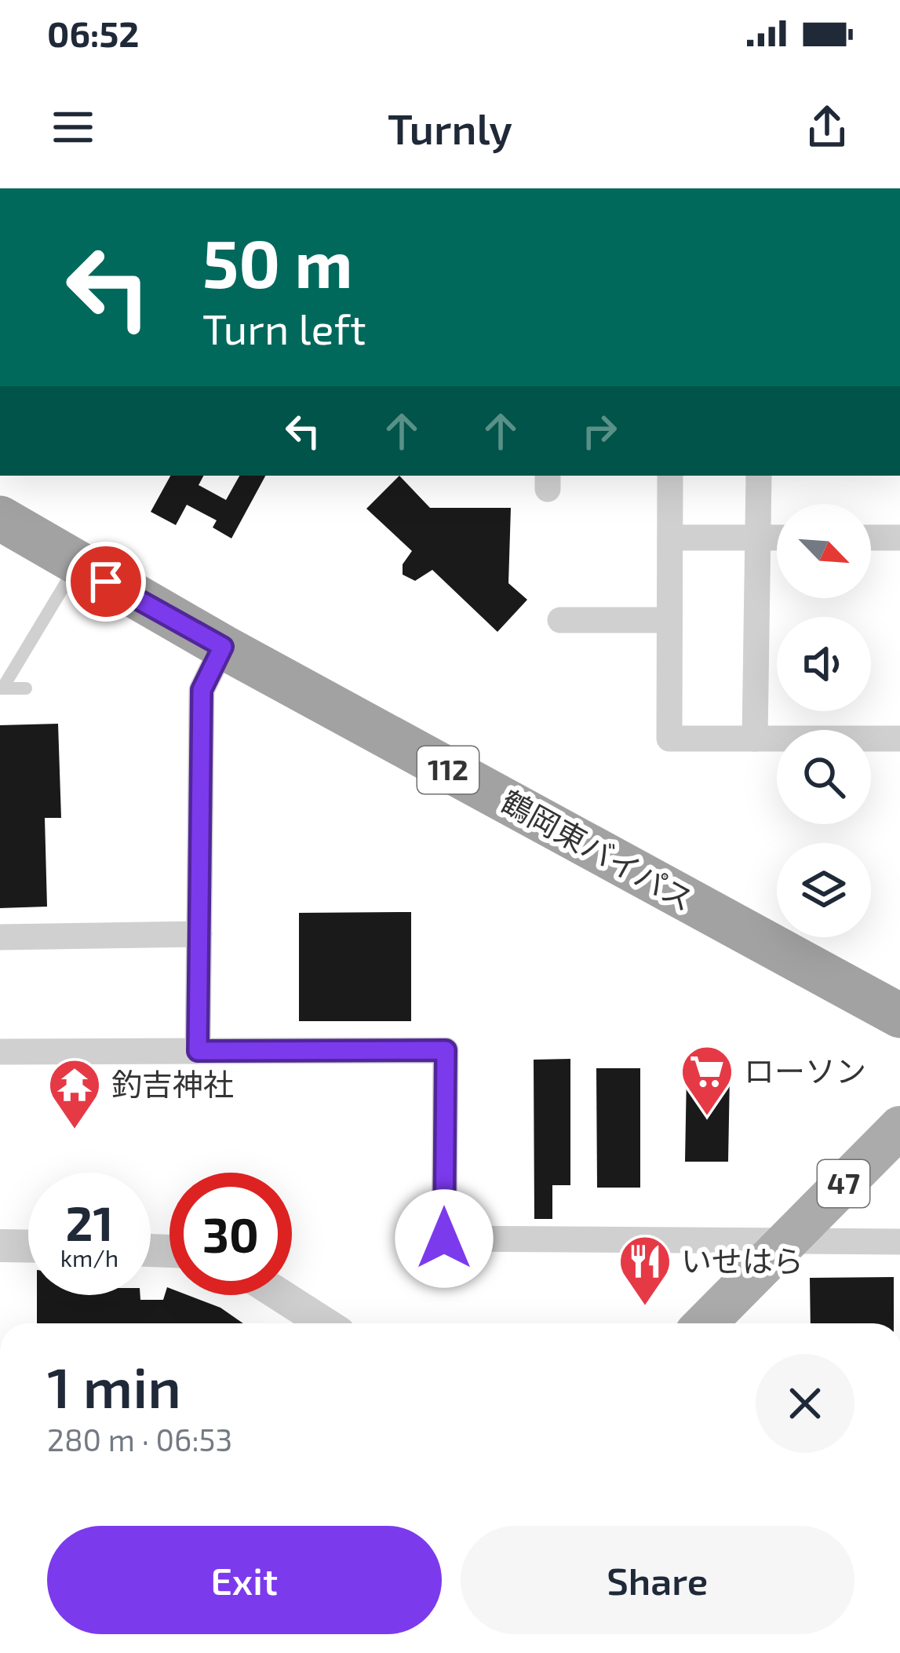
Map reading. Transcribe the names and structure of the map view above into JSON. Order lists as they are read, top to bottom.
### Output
{
  "streets": {
    "highway": ["112", "鶴岡東バイパス"],
    "main road": ["47"]
  },
  "places": {
    "supermarket": ["ローソン"],
    "temple": ["釣吉神社"],
    "restaurant": ["いせはら"]
  },
  "north": "bottom right",
  "page": {
    "status": "06:52",
    "header": "Turnly",
    "turn": ["50 m", "Turn left"],
    "speed": "21 km/h",
    "limit": "30",
    "heading": ["1 min", "280 m · 06:53"],
    "buttons": ["Exit", "Share"]
  }
}
